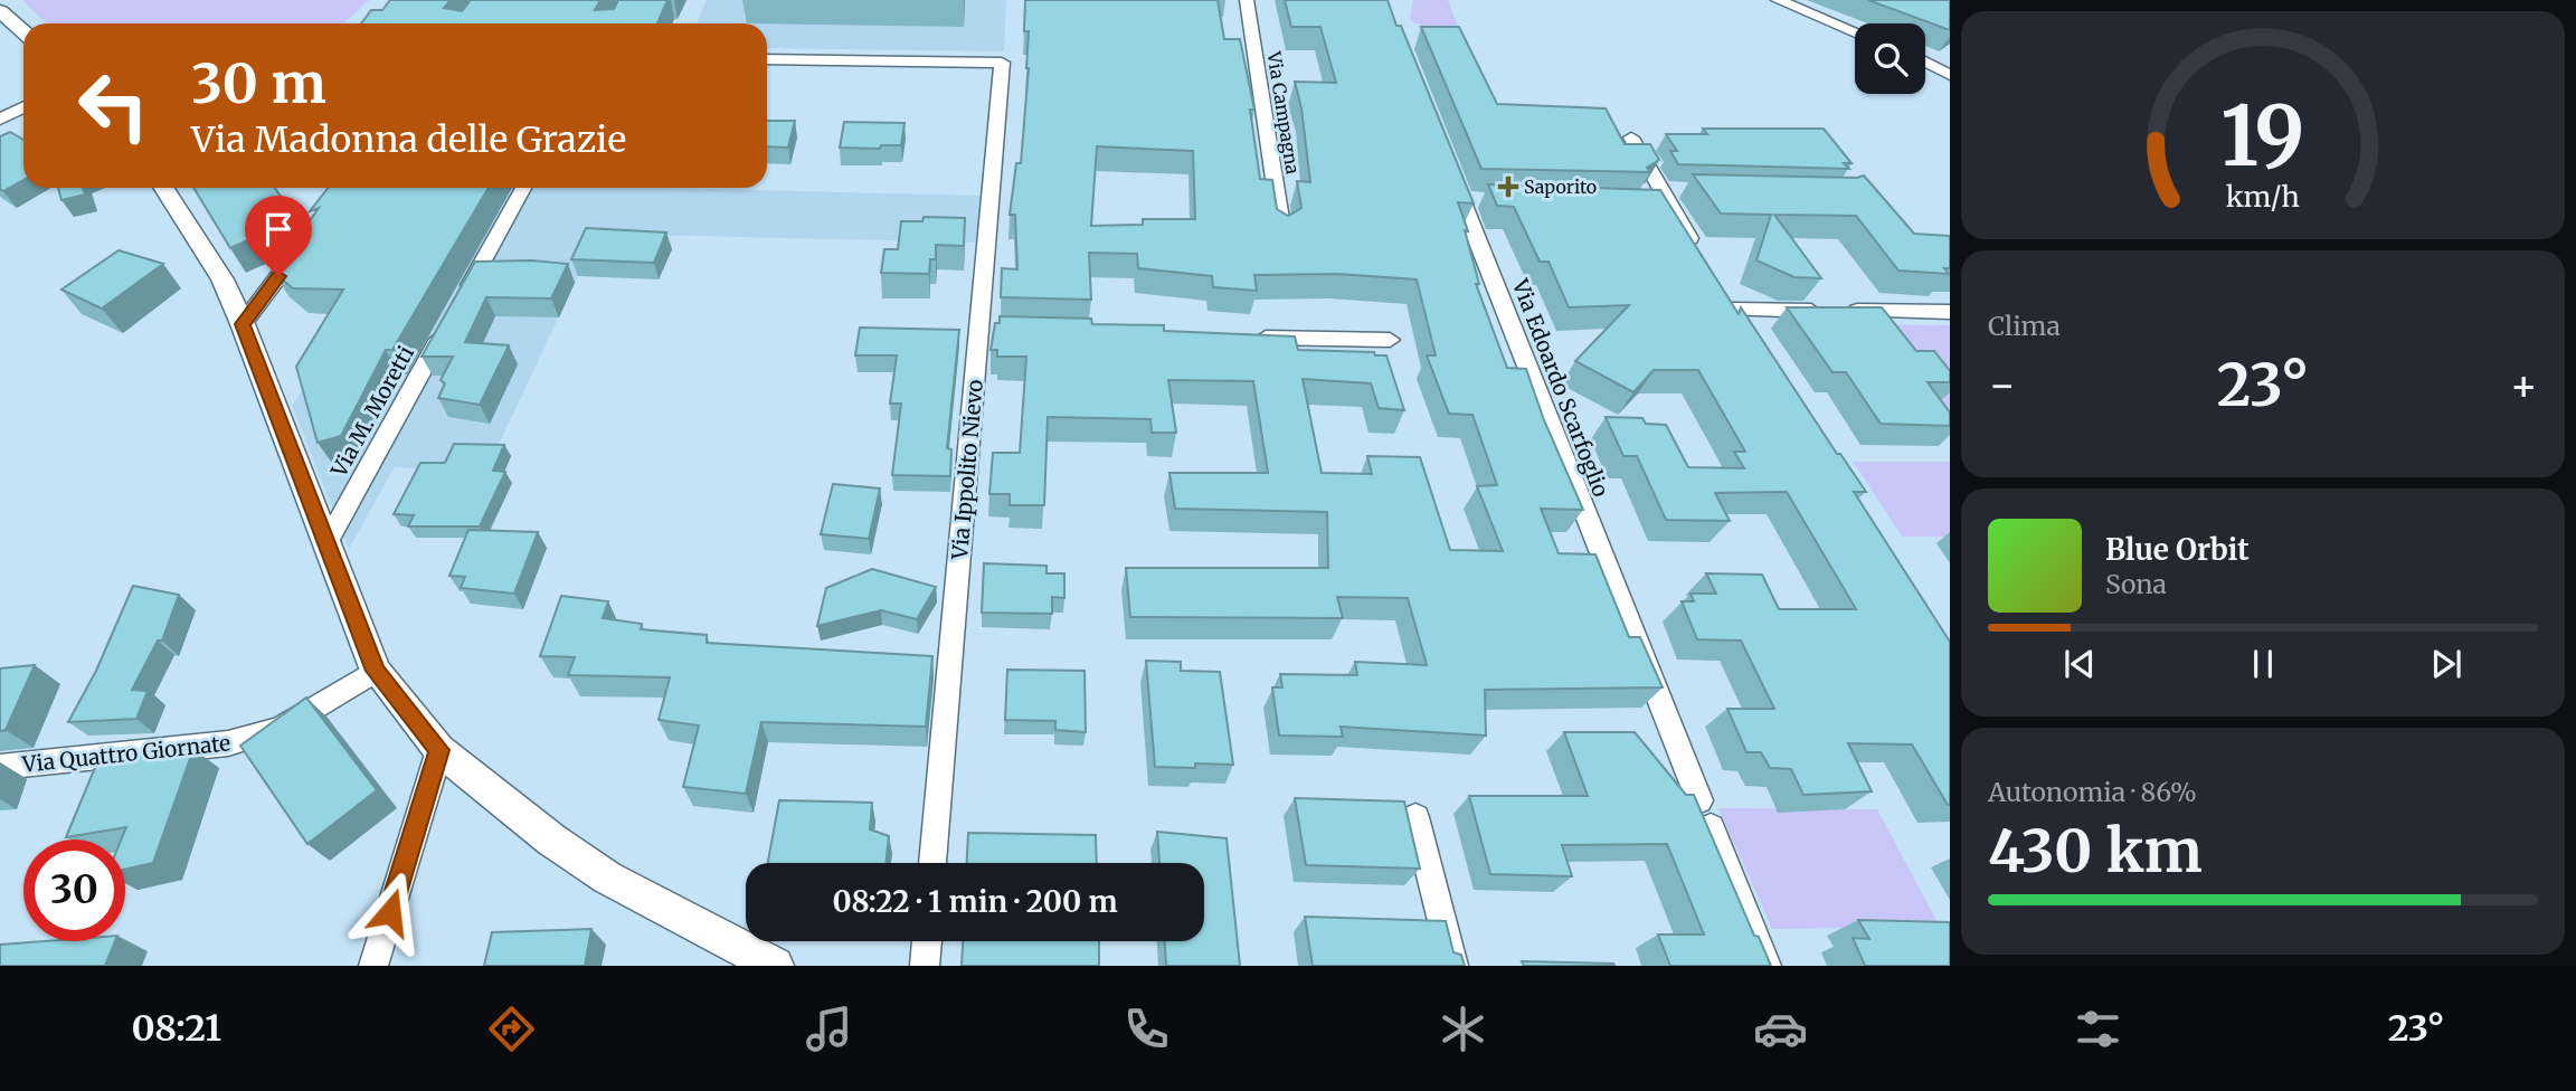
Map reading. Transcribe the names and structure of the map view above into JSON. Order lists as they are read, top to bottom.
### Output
{
  "streets": {
    "street": [
      "Via Campagna",
      "Via Edoardo Scarfoglio",
      "Via M. Moretti",
      "Via Ippolito Nievo",
      "Via Quattro Giornate"
    ]
  },
  "places": {
    "health": ["Saporito"]
  },
  "page": {
    "turn": ["30 m", "Via Madonna delle Grazie"],
    "tile": [
      "Clima",
      ["Autonomia · 86%", "430 km"]
    ],
    "heat": ["−", "23°", "+"],
    "song": ["Blue Orbit", "Sona"],
    "limit": "30",
    "trip": "08:22 · 1 min · 200 m",
    "tabs": ["08:21", "23°"],
    "gauge": ["19", "km/h"]
  }
}
